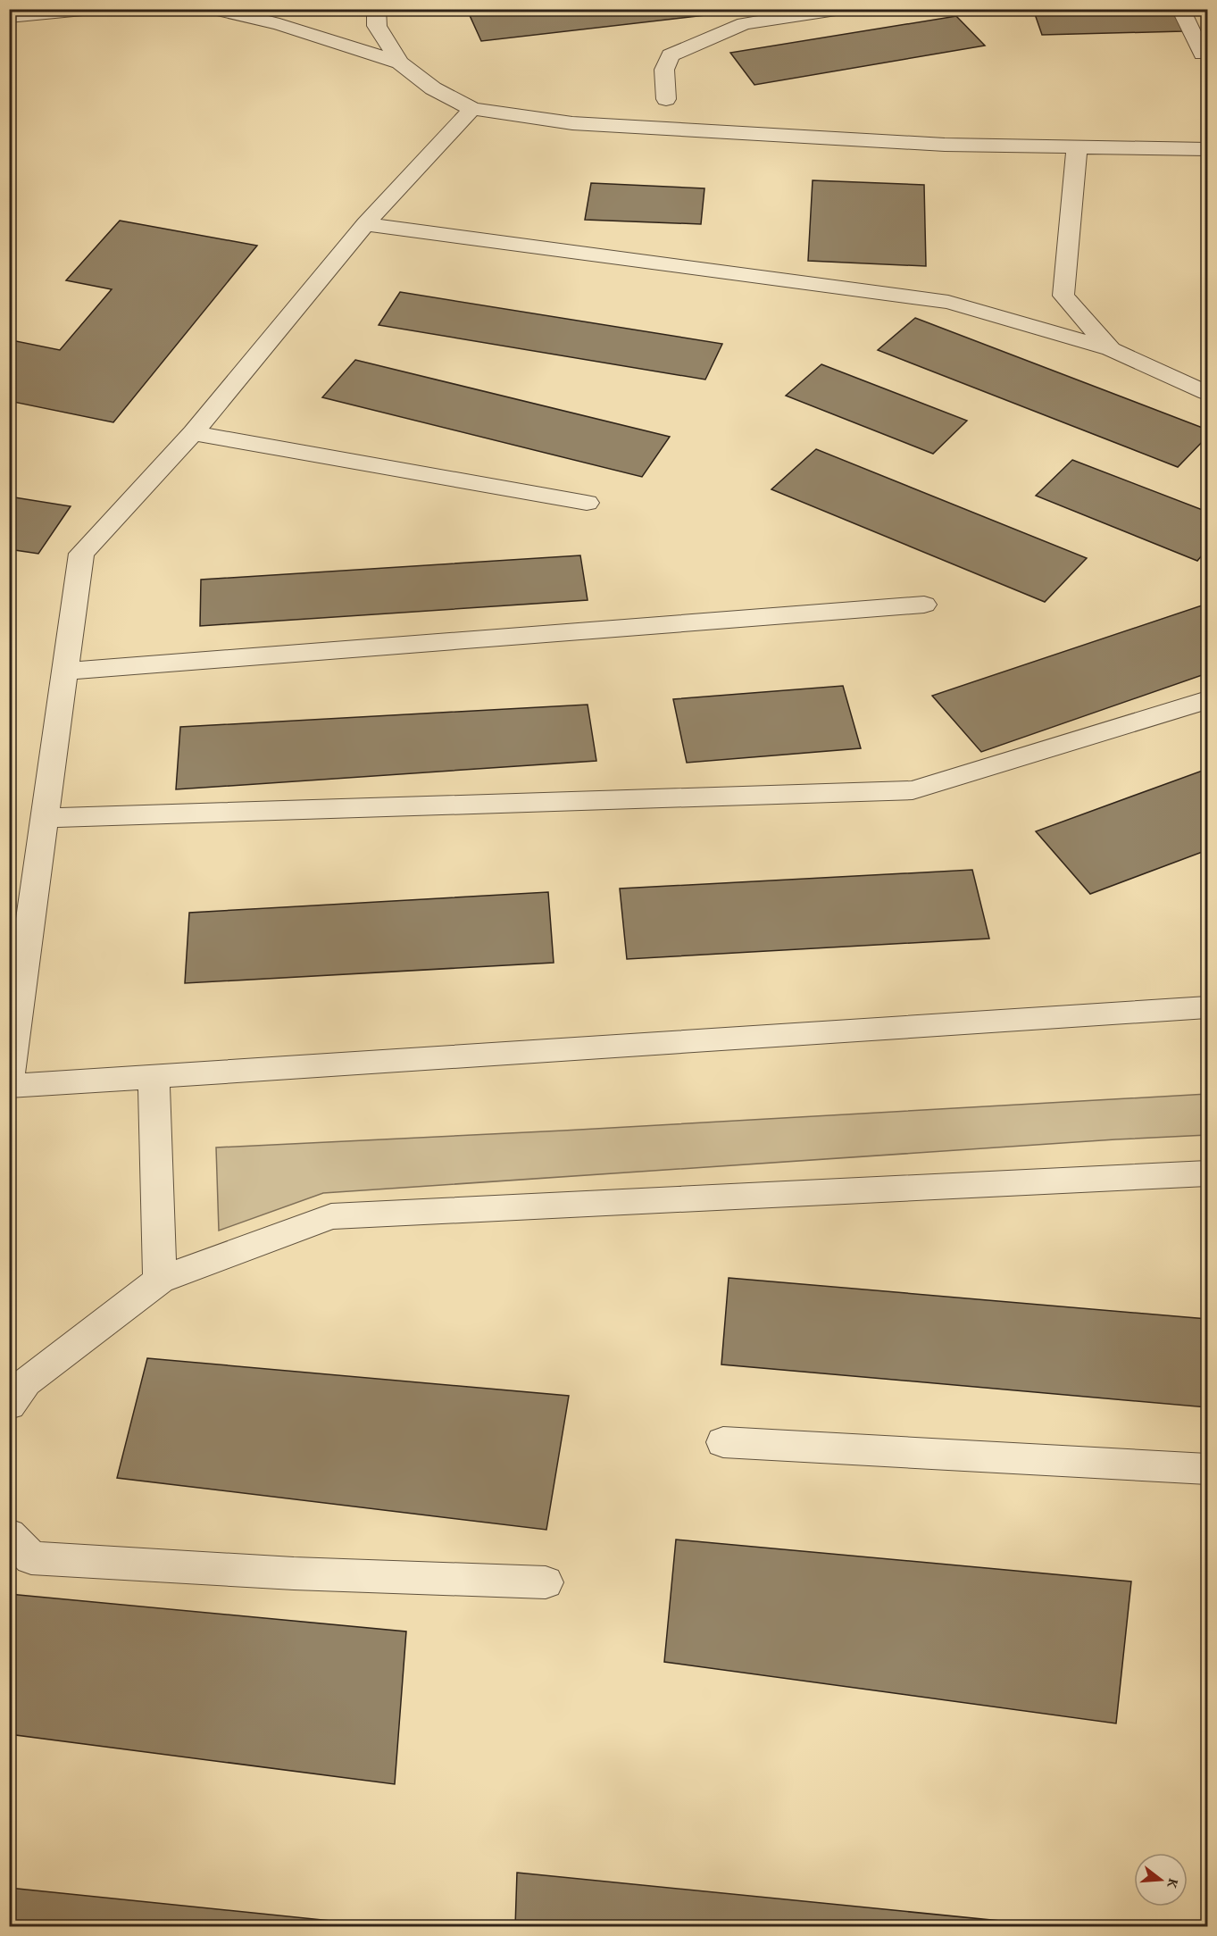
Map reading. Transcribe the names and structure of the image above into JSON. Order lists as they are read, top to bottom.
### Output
{
  "north": "right"
}
